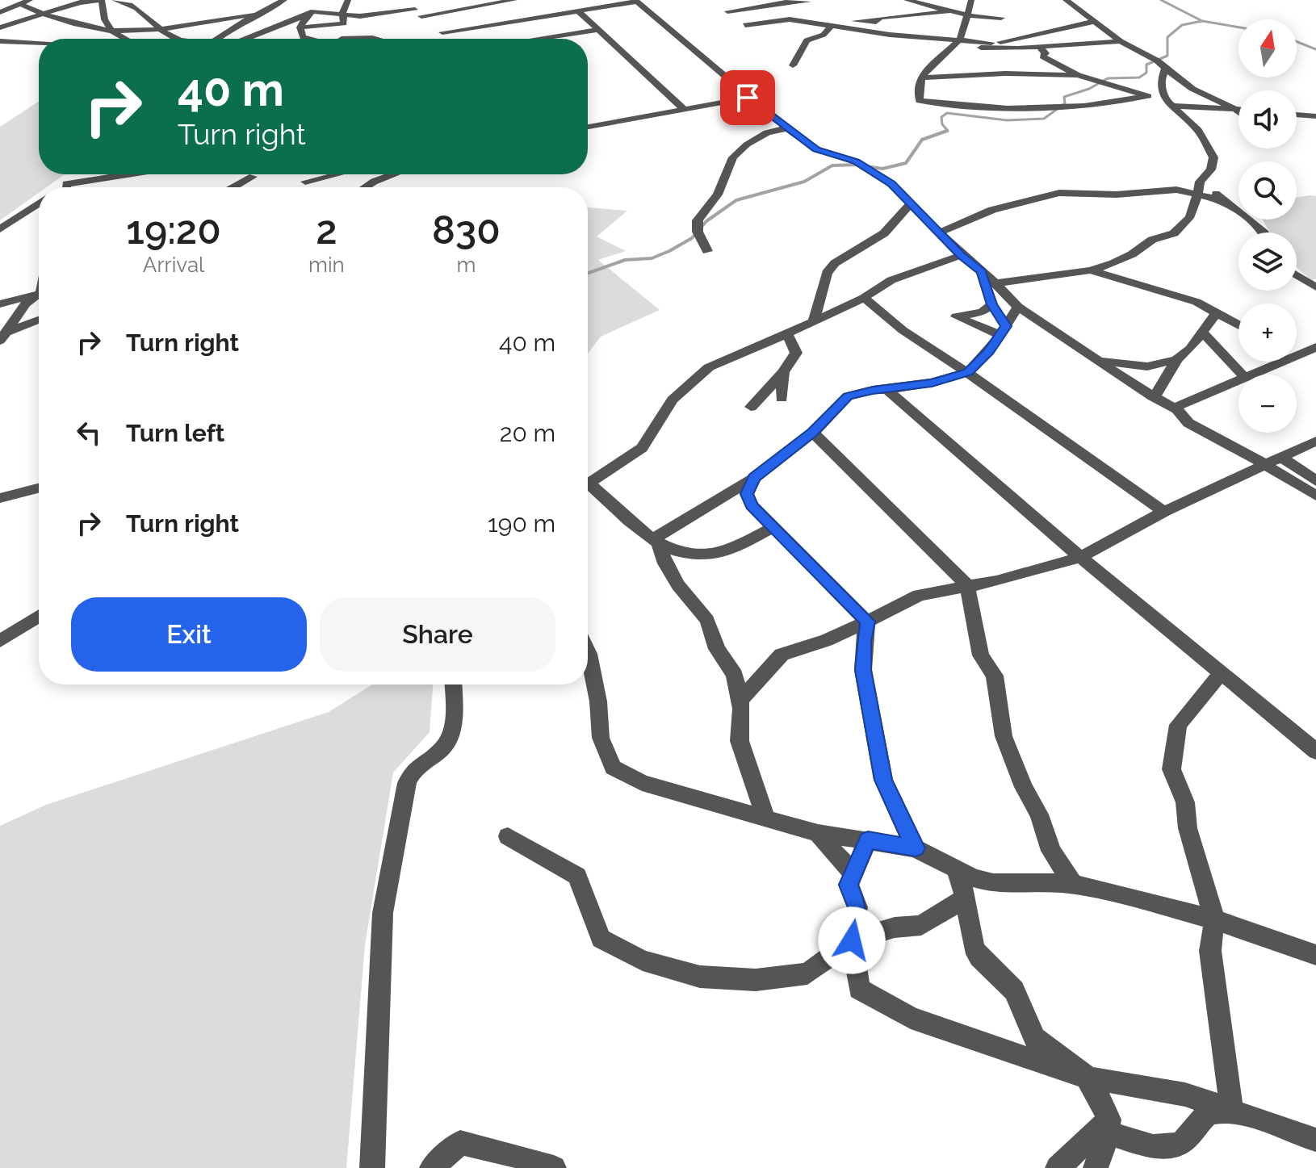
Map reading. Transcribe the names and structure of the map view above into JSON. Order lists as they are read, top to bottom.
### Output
{
  "north": "top",
  "page": {
    "map_buttons": ["+", "−"],
    "turn": ["40 m", "Turn right"],
    "eta": [
      "19:20",
      "Arrival",
      "2",
      "min",
      "830",
      "m"
    ],
    "list": [
      {
        "name": "Turn right",
        "value": "40 m"
      },
      {
        "name": "Turn left",
        "value": "20 m"
      },
      {
        "name": "Turn right",
        "value": "190 m"
      }
    ],
    "buttons": ["Exit", "Share"]
  }
}
